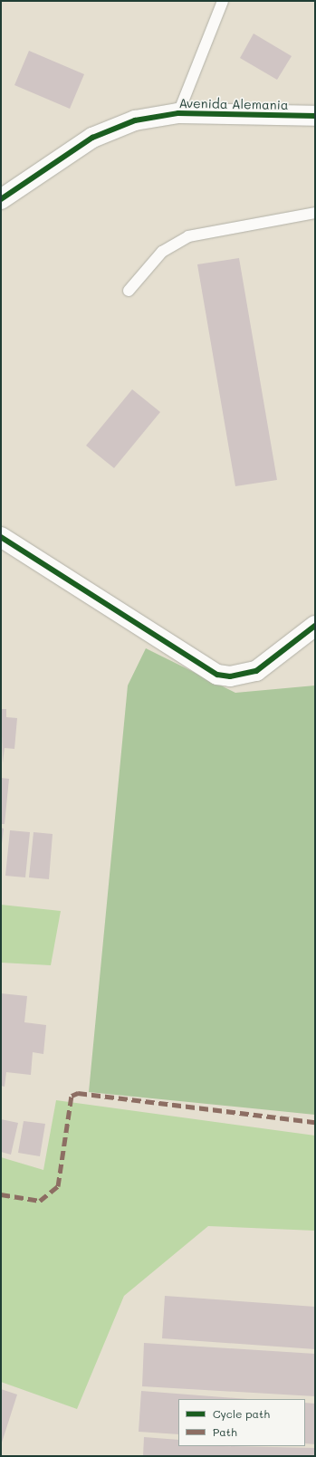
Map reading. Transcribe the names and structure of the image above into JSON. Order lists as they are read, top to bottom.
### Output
{
  "streets": {
    "street": ["Avenida Alemania"]
  },
  "legend": ["Cycle path", "Path"]
}
